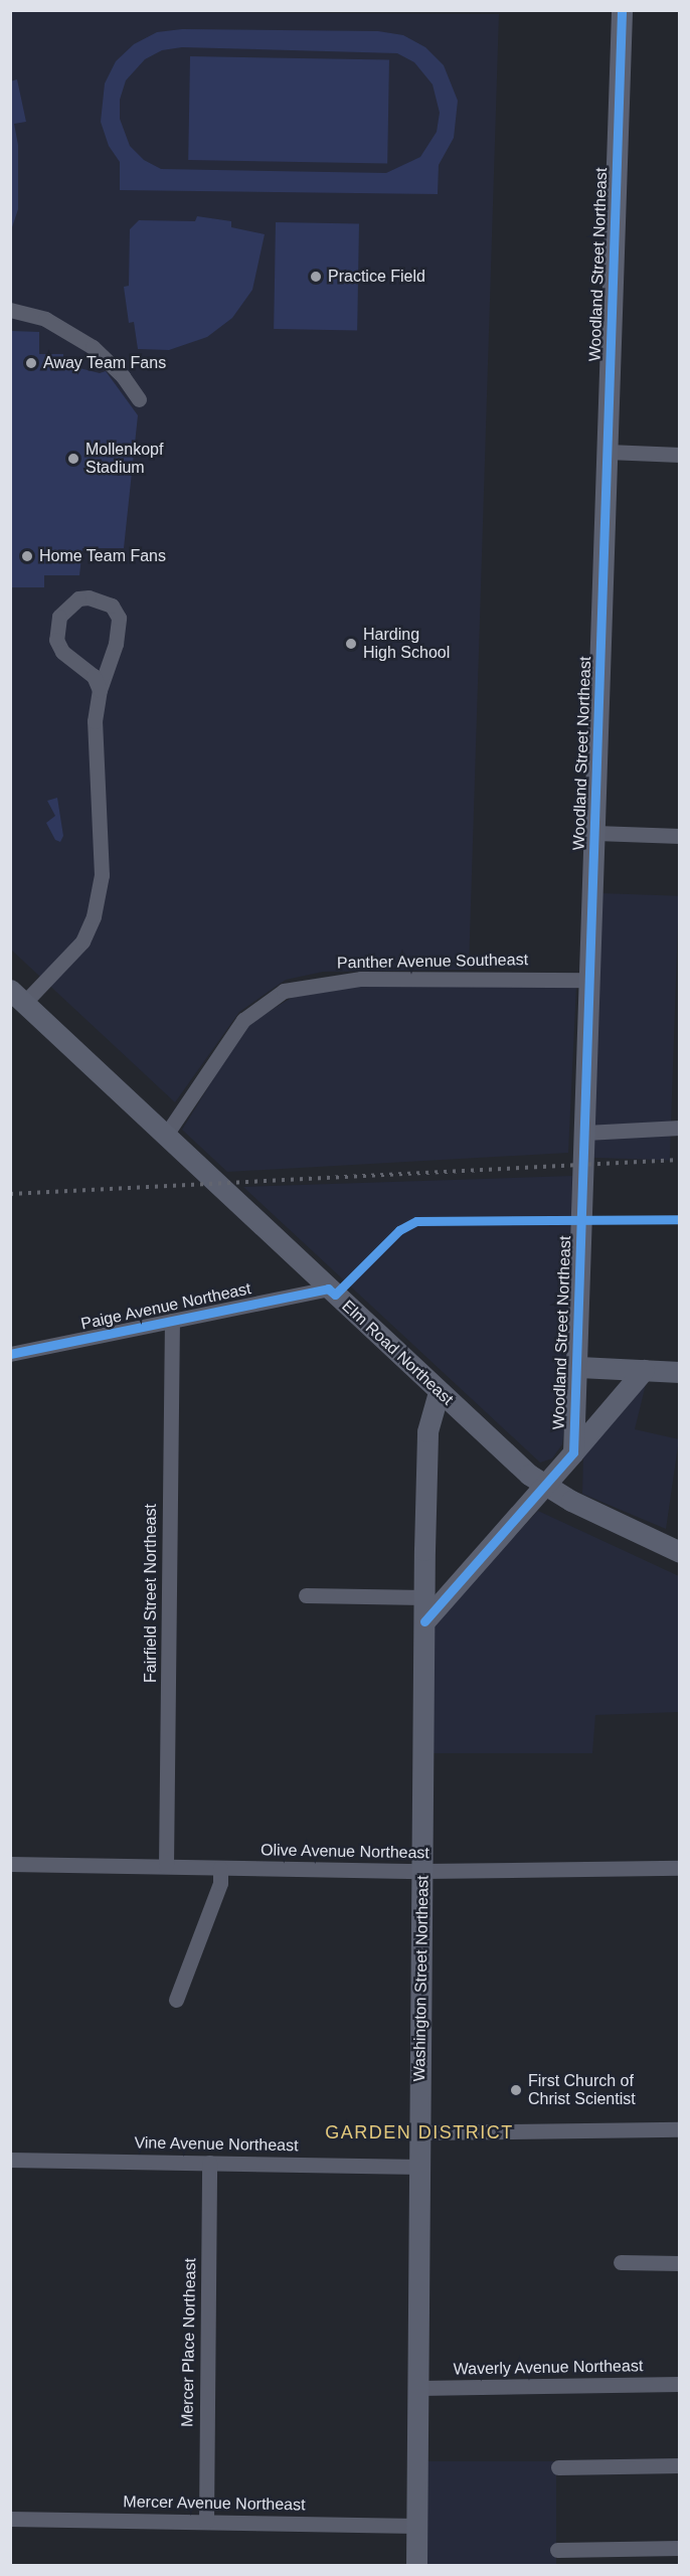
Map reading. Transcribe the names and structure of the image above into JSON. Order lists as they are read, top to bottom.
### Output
{
  "streets": {
    "street": [
      "Woodland Street Northeast",
      "Panther Avenue Southeast",
      "Paige Avenue Northeast",
      "Elm Road Northeast",
      "Fairfield Street Northeast",
      "Olive Avenue Northeast",
      "Washington Street Northeast",
      "Vine Avenue Northeast",
      "Mercer Place Northeast",
      "Waverly Avenue Northeast",
      "Mercer Avenue Northeast"
    ]
  },
  "crossings": [
    ["Woodland Street Northeast", "Panther Avenue Southeast"],
    ["Woodland Street Northeast", "Elm Road Northeast"],
    ["Woodland Street Northeast", "Washington Street Northeast"],
    ["Panther Avenue Southeast", "Elm Road Northeast"],
    ["Paige Avenue Northeast", "Elm Road Northeast"],
    ["Paige Avenue Northeast", "Fairfield Street Northeast"],
    ["Elm Road Northeast", "Washington Street Northeast"],
    ["Fairfield Street Northeast", "Olive Avenue Northeast"],
    ["Olive Avenue Northeast", "Washington Street Northeast"],
    ["Washington Street Northeast", "Vine Avenue Northeast"],
    ["Washington Street Northeast", "Waverly Avenue Northeast"],
    ["Washington Street Northeast", "Mercer Avenue Northeast"],
    ["Vine Avenue Northeast", "Mercer Place Northeast"],
    ["Mercer Place Northeast", "Mercer Avenue Northeast"]
  ],
  "districts": ["GARDEN DISTRICT"],
  "places": [
    "Practice Field",
    "Away Team Fans",
    "Mollenkopf Stadium",
    "Home Team Fans",
    "Harding High School",
    "First Church of Christ Scientist"
  ]
}
